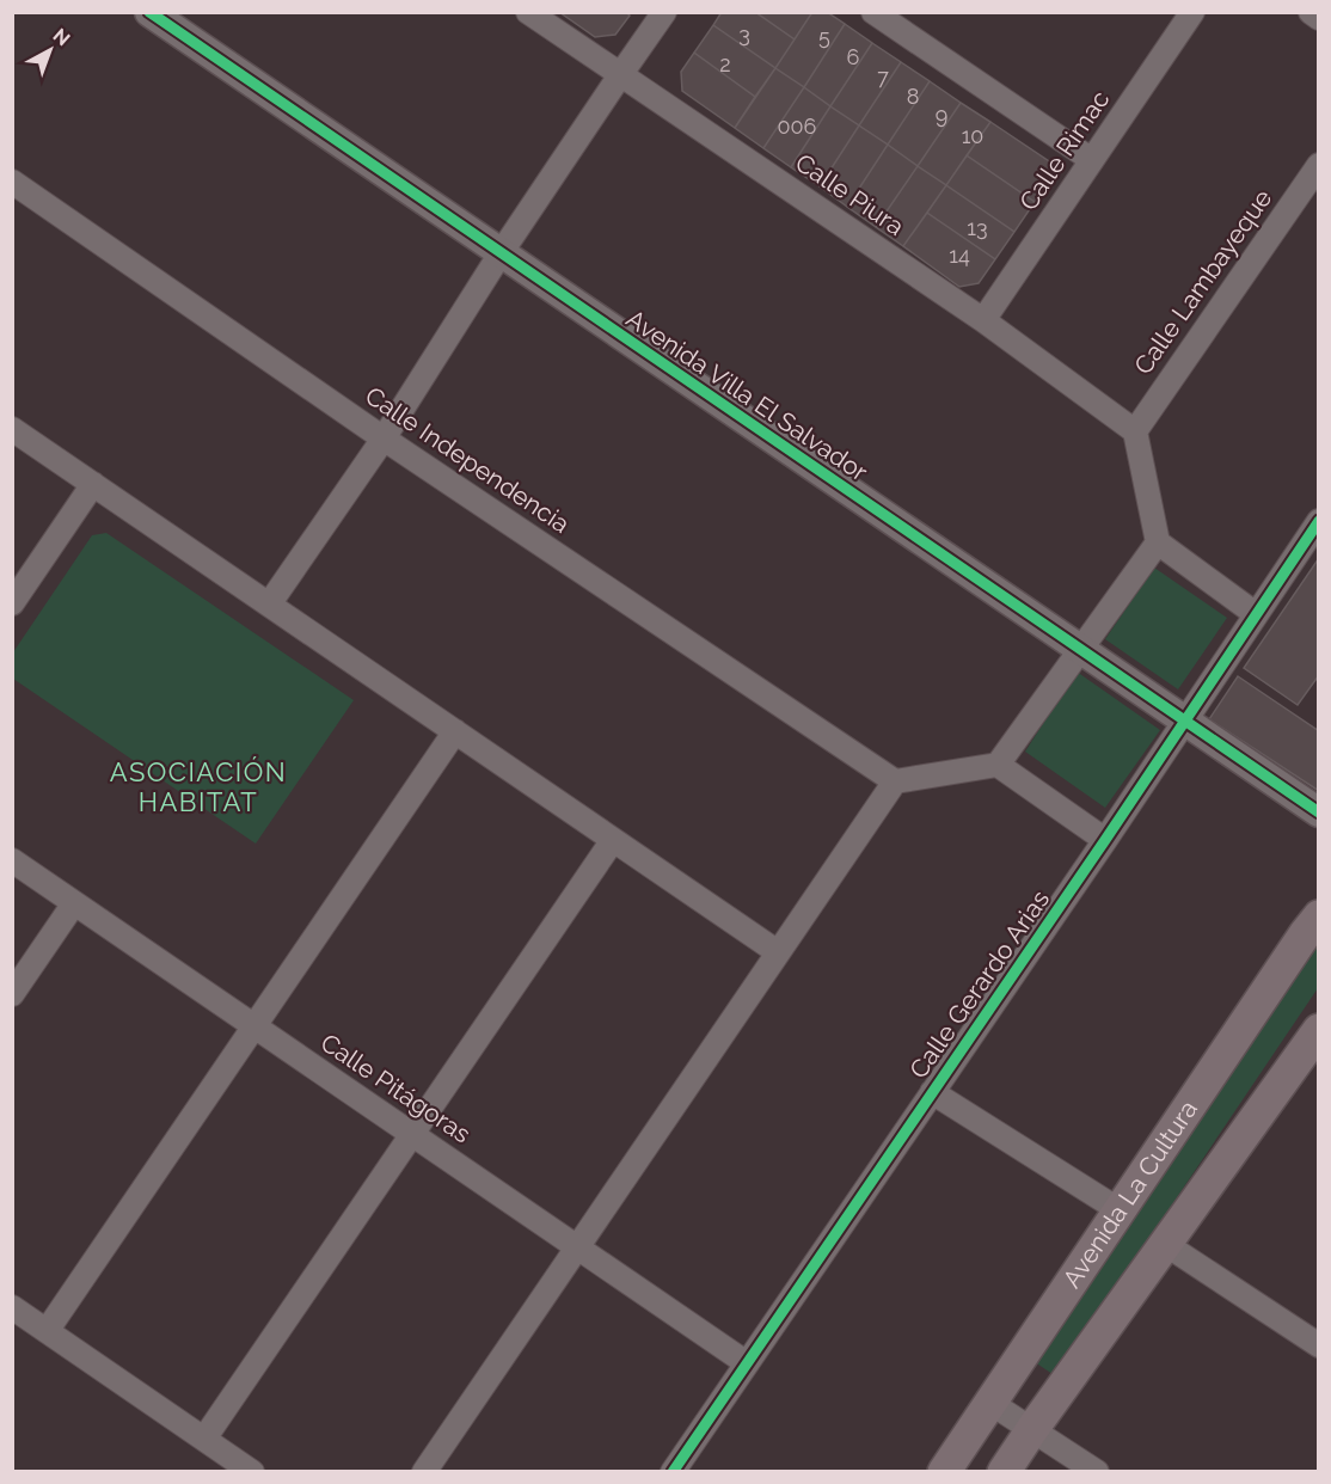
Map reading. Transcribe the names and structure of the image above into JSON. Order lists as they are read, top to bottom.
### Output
{
  "streets": {
    "main road": ["Avenida La Cultura"],
    "street": [
      "Calle Rimac",
      "Calle Piura",
      "Calle Lambayeque",
      "Avenida Villa El Salvador",
      "Calle Independencia",
      "Calle Gerardo Arias",
      "Calle Pitágoras"
    ]
  },
  "crossings": [
    ["Calle Rimac", "Calle Piura"],
    ["Calle Piura", "Calle Lambayeque"],
    ["Avenida Villa El Salvador", "Calle Gerardo Arias"],
    ["Calle Gerardo Arias", "Calle Pitágoras"]
  ],
  "districts": ["ASOCIACIÓN HABITAT"],
  "house_numbers": [
    "3",
    "5",
    "6",
    "2",
    "7",
    "8",
    "9",
    "006",
    "10",
    "13",
    "14"
  ],
  "north": "top right"
}
